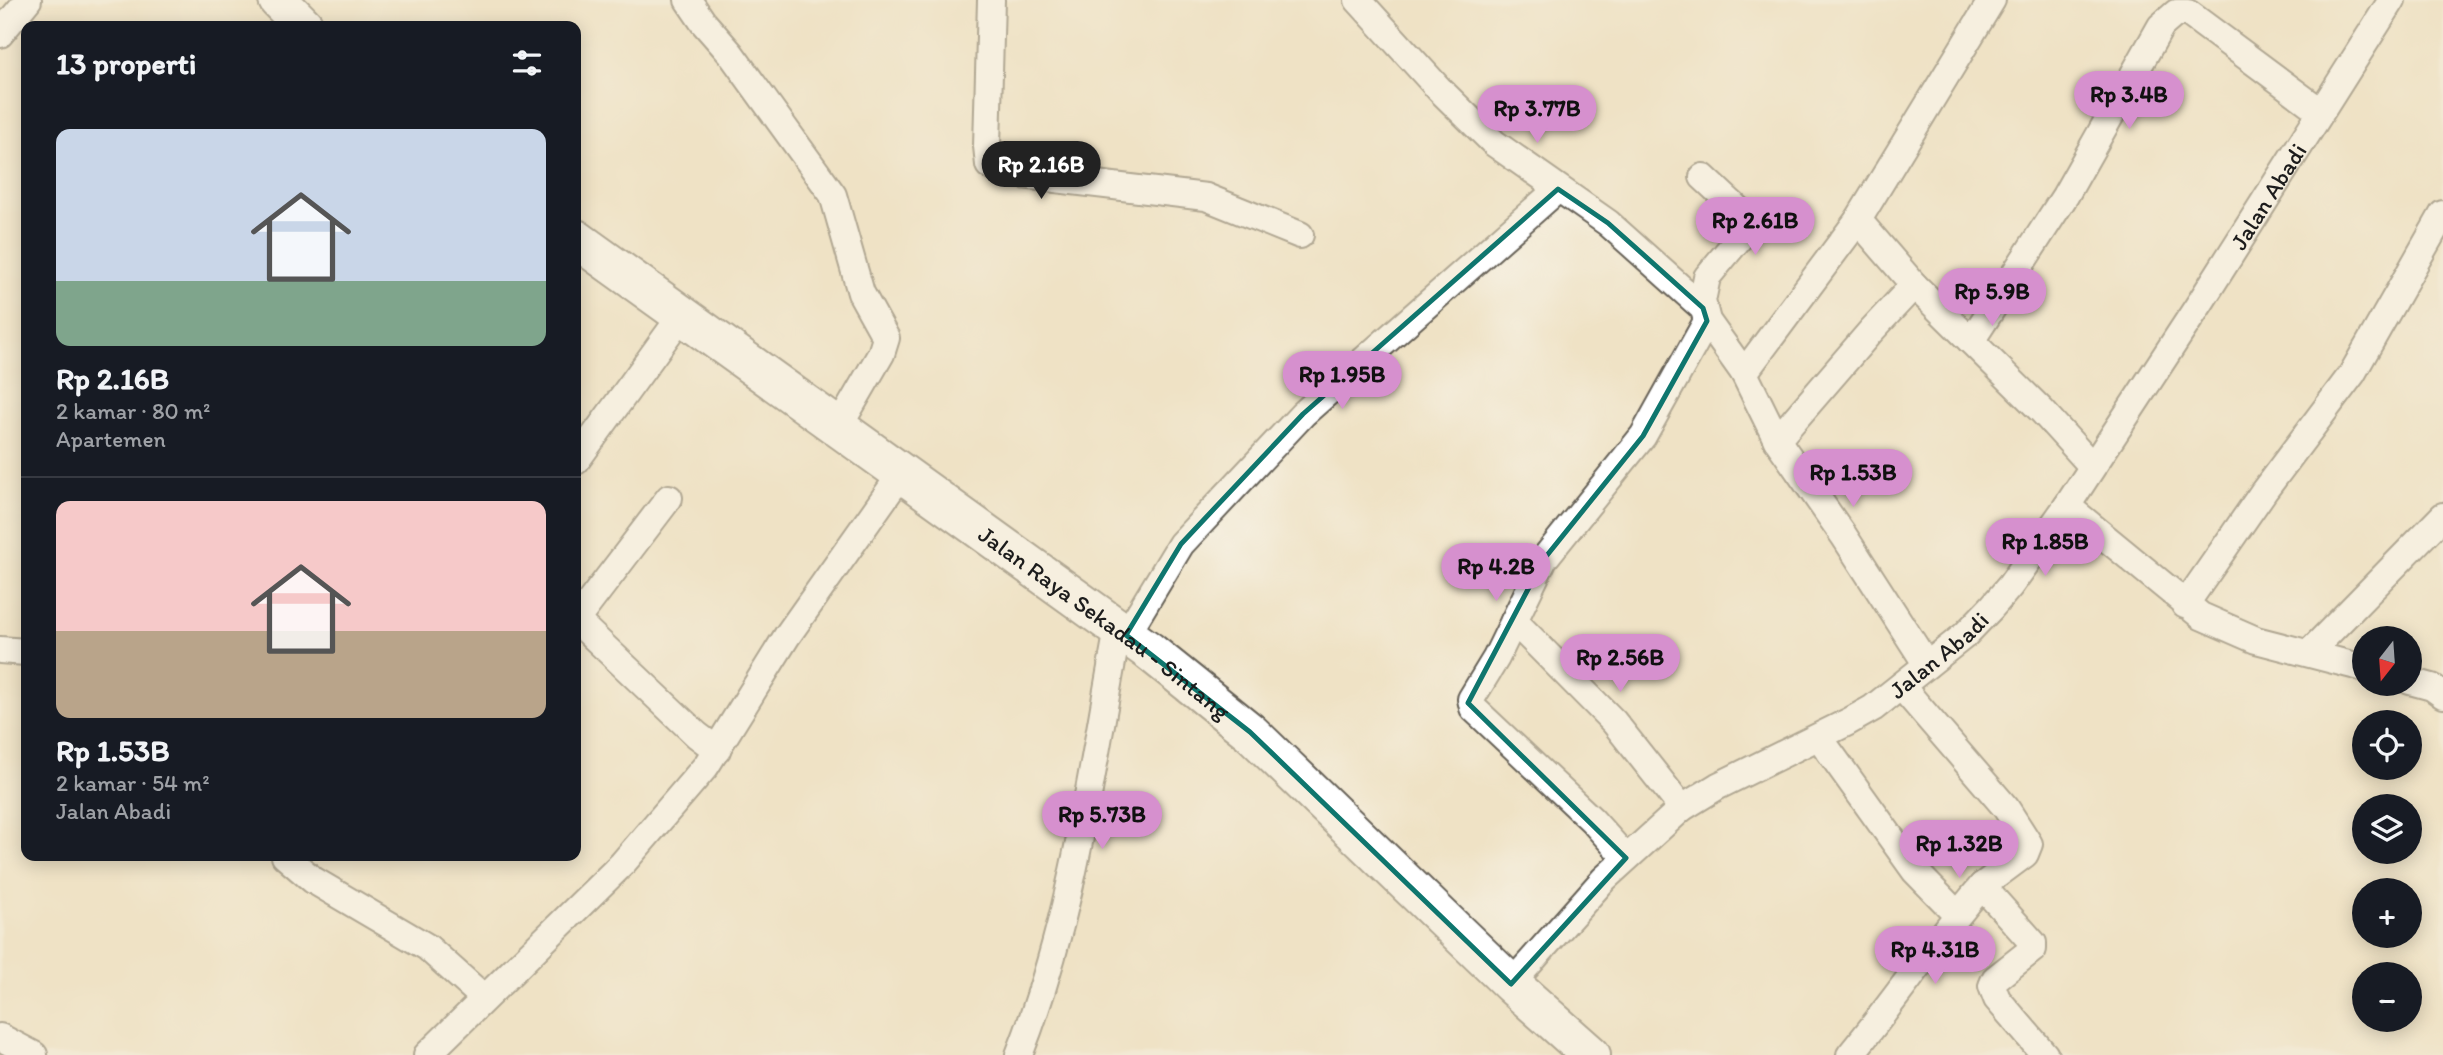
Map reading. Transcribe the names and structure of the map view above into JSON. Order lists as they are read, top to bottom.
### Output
{
  "streets": {
    "highway": ["Jalan Raya Sekadau - Sintang"],
    "street": ["Jalan Abadi"]
  },
  "crossings": [
    ["Jalan Abadi", "Jalan Raya Sekadau - Sintang"]
  ],
  "north": "bottom",
  "page": {
    "heading": "13 properti",
    "price": [
      "Rp 3.4B",
      "Rp 3.77B",
      "Rp 2.16B",
      "Rp 2.61B",
      "Rp 5.9B",
      "Rp 1.95B",
      "Rp 1.53B",
      "Rp 1.85B",
      "Rp 4.2B",
      "Rp 2.56B",
      "Rp 5.73B",
      "Rp 1.32B",
      "Rp 4.31B"
    ],
    "list": [
      {
        "name": "Rp 2.16B",
        "note": "2 kamar · 80 m² · Apartemen"
      },
      {
        "name": "Rp 1.53B",
        "note": "2 kamar · 54 m² · Jalan Abadi"
      }
    ],
    "map_buttons": ["+", "−"]
  }
}
